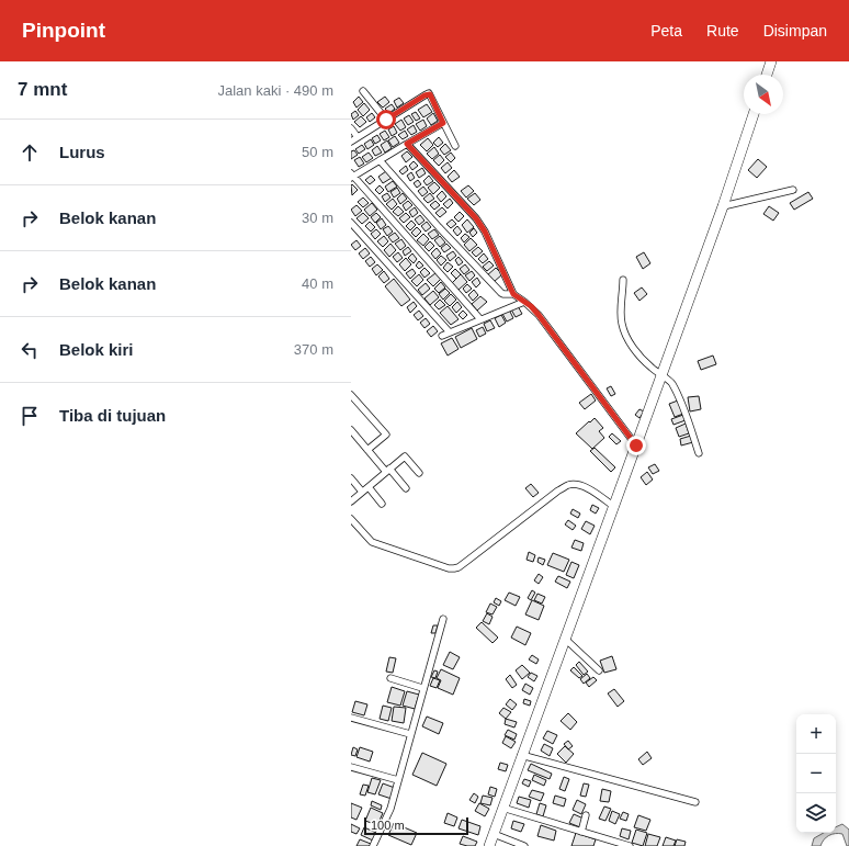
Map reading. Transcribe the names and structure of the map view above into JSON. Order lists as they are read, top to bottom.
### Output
{
  "scale_bar": "100 m",
  "north": "bottom right",
  "page": {
    "header": "Pinpoint",
    "nav": ["Peta", "Rute", "Disimpan"],
    "heading": ["7 mnt", "Jalan kaki · 490 m"],
    "list": [
      ["Lurus", "50 m"],
      ["Belok kanan", "30 m"],
      ["Belok kanan", "40 m"],
      ["Belok kiri", "370 m"],
      "Tiba di tujuan"
    ],
    "map_buttons": ["+", "−"],
    "scale": "100 m"
  }
}
